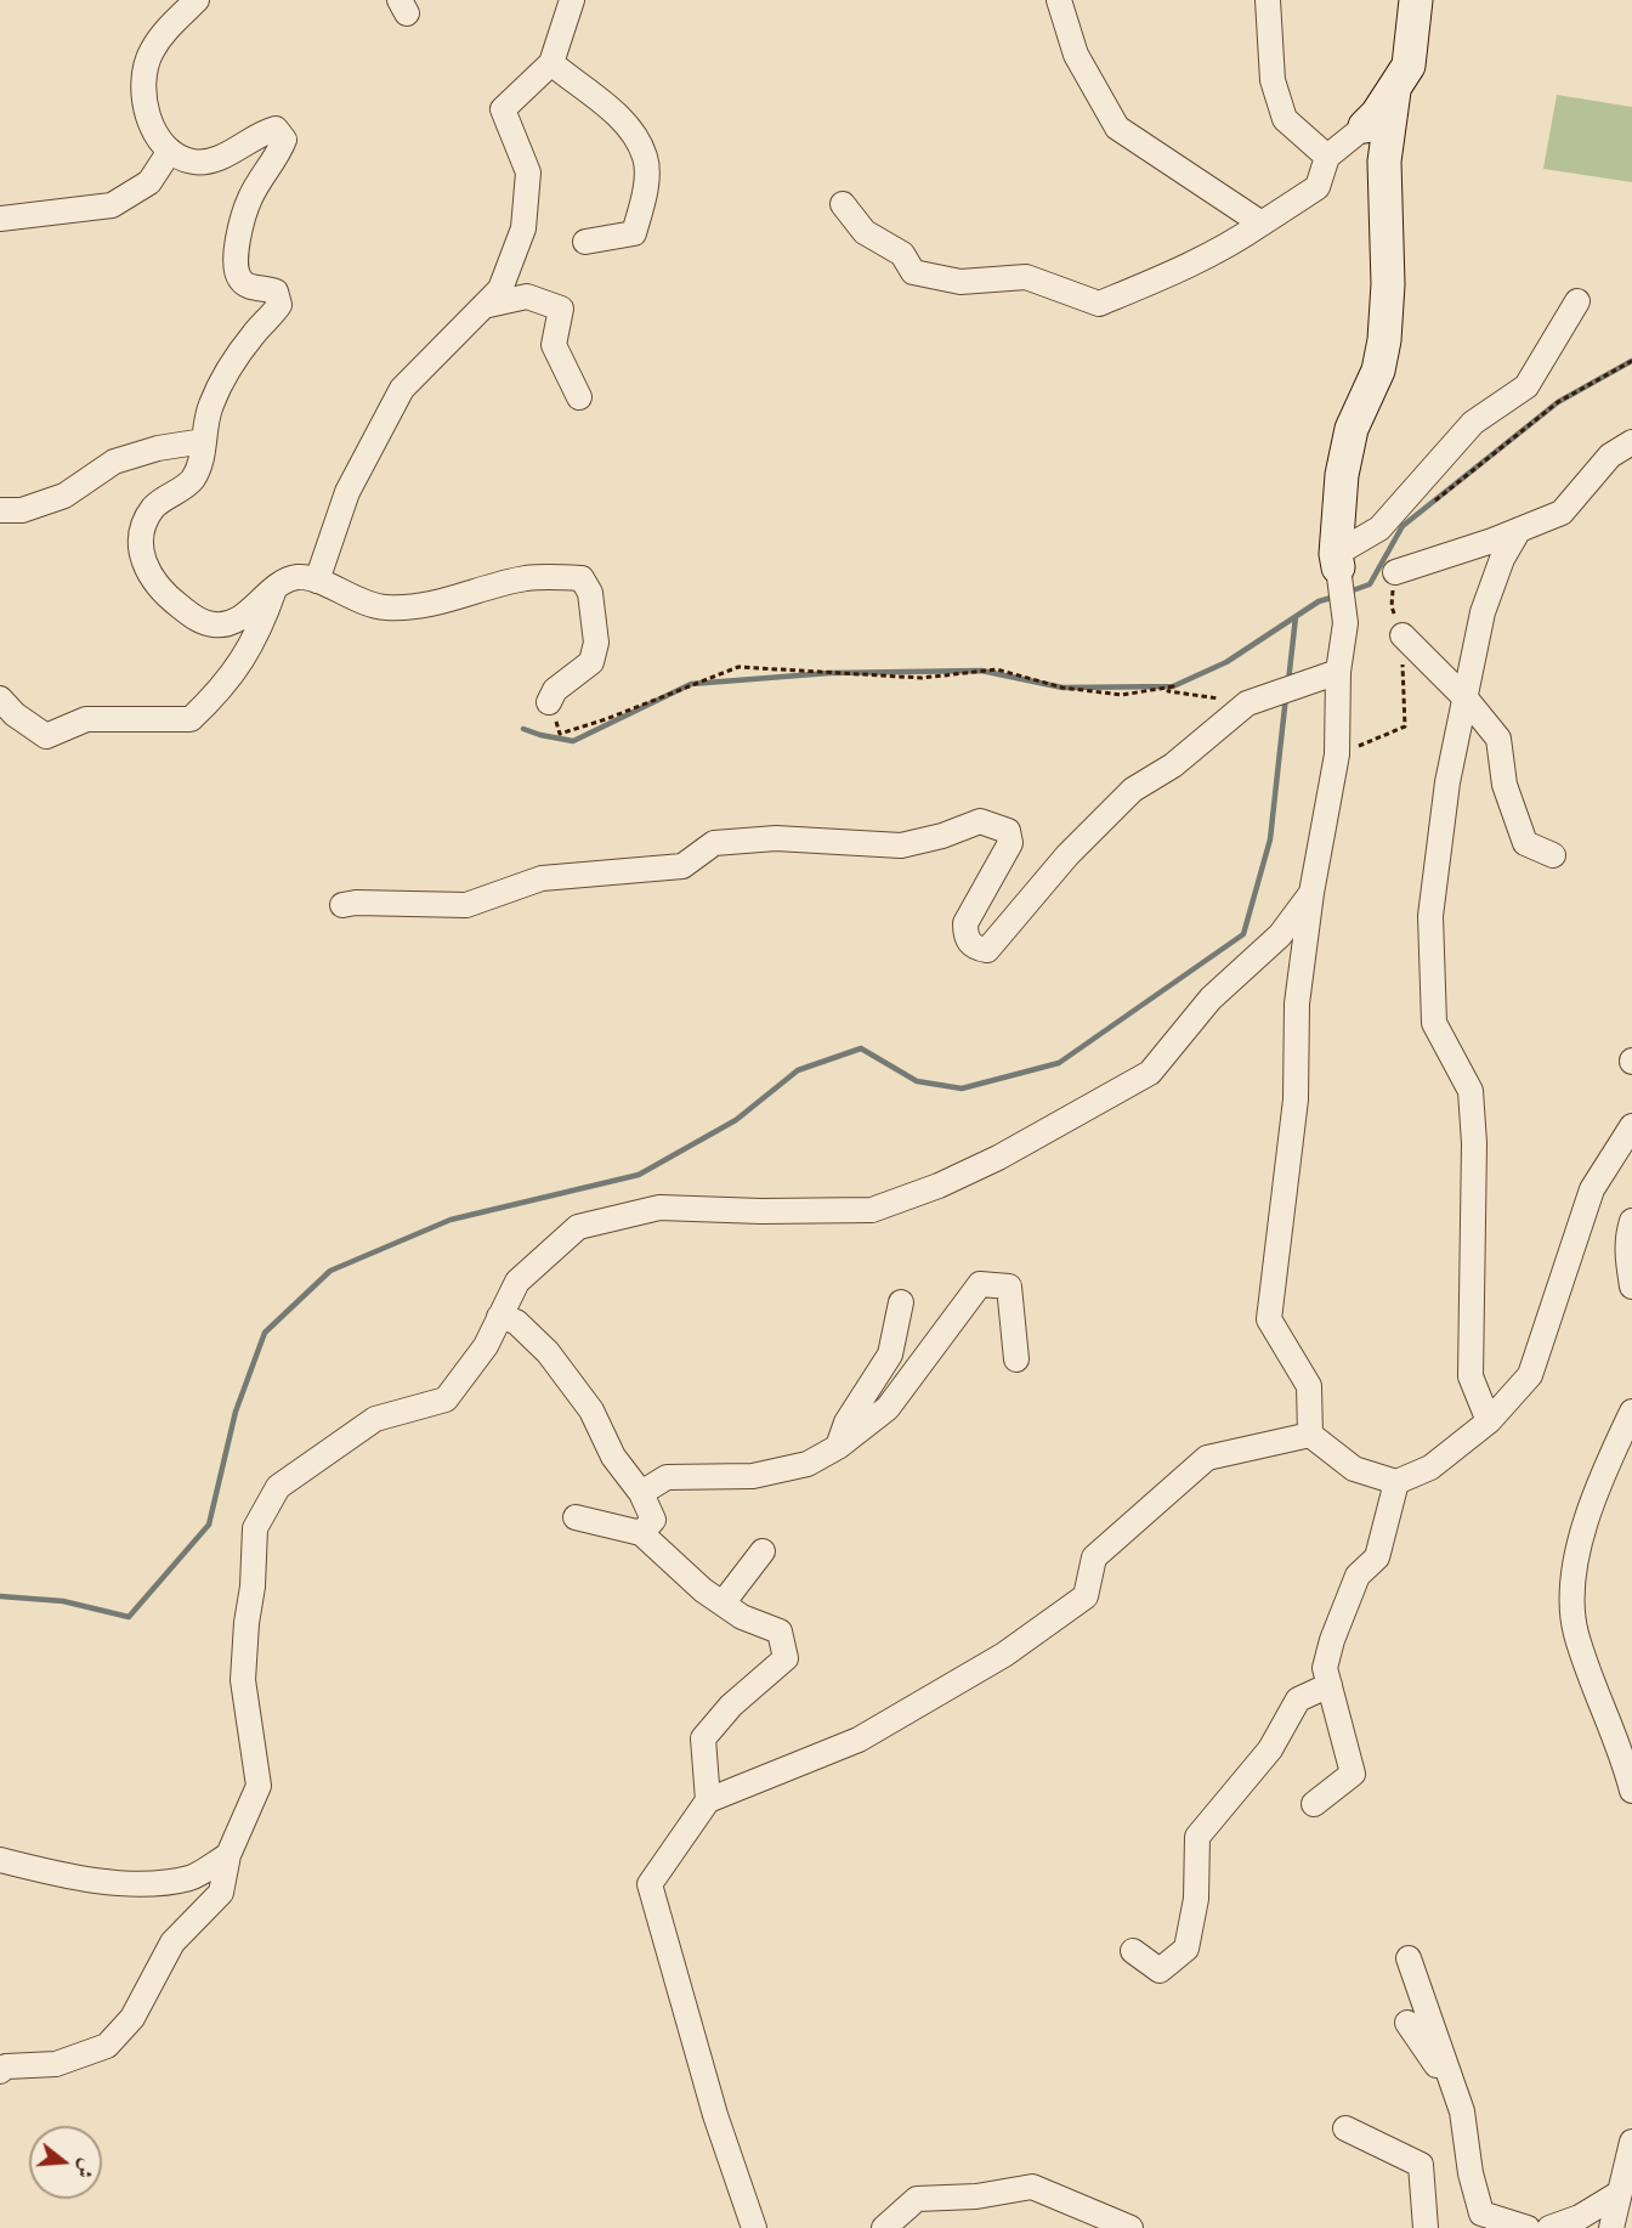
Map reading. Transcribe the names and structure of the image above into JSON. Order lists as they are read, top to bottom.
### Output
{
  "north": "right"
}
